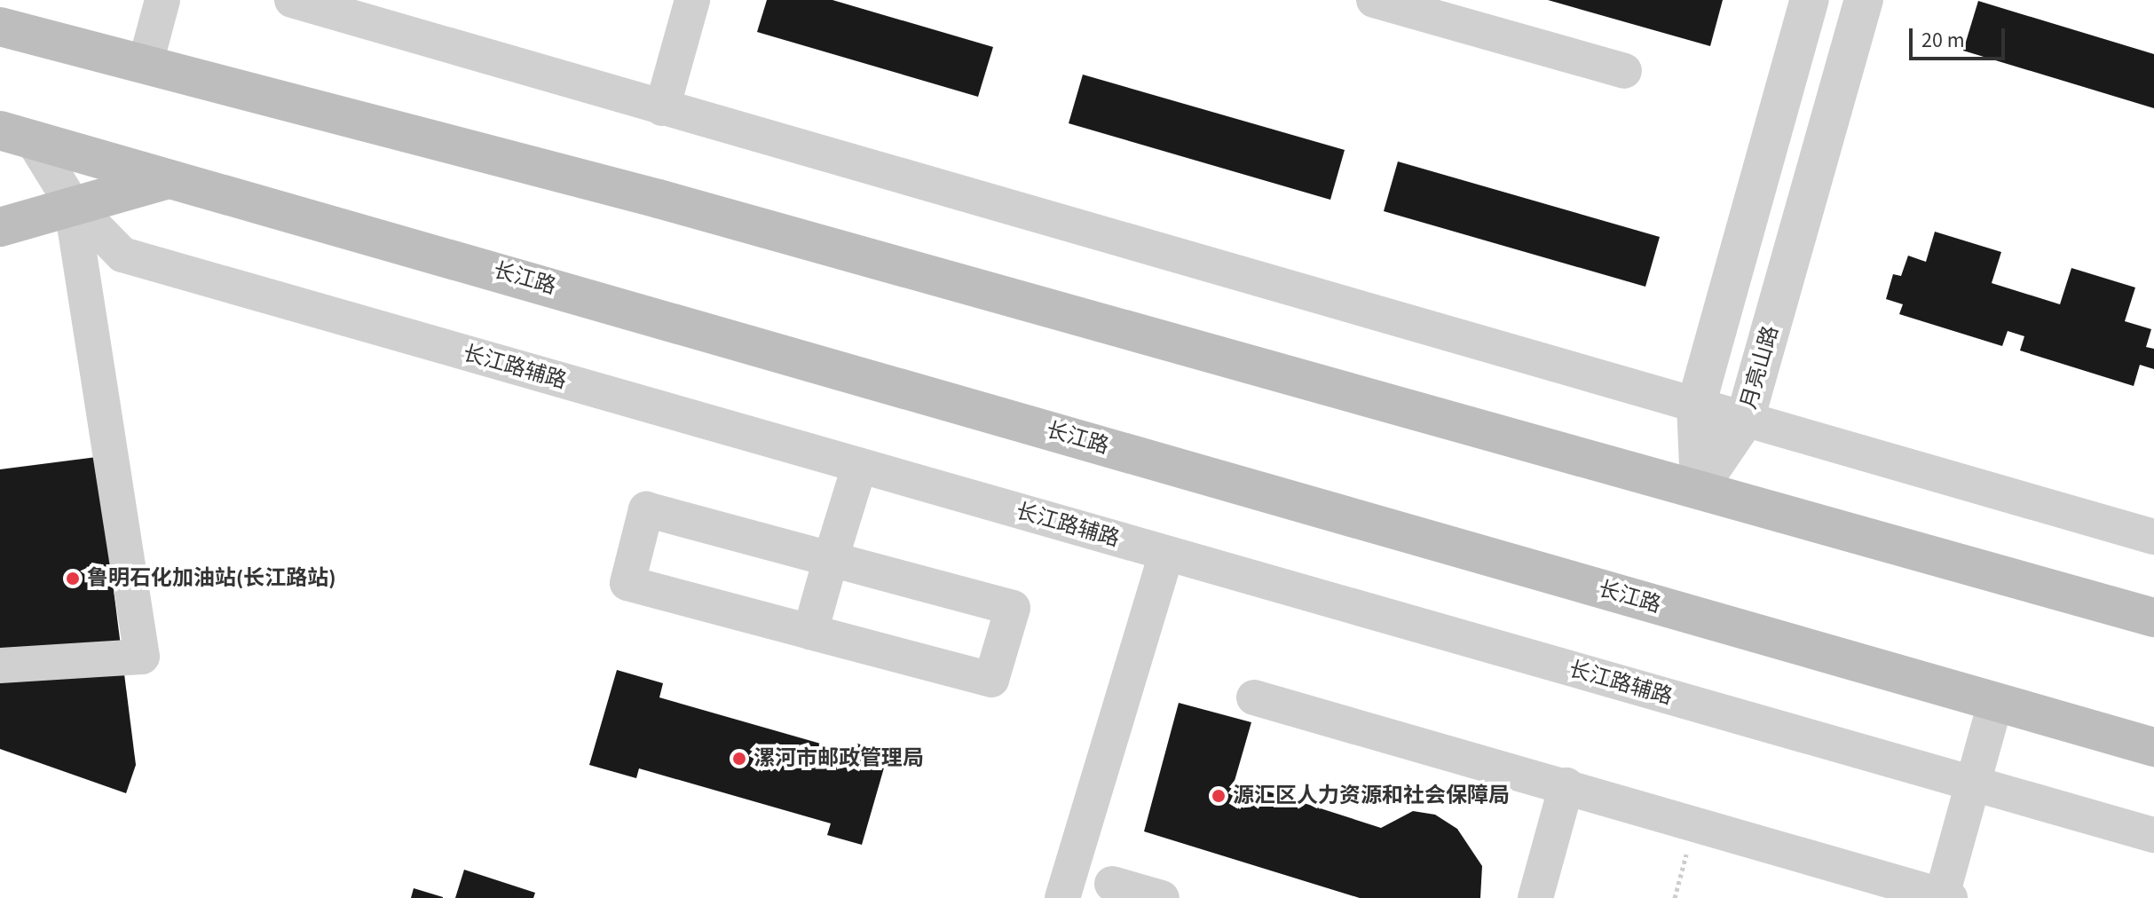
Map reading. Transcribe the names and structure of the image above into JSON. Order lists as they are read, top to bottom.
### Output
{
  "streets": {
    "main road": ["长江路"],
    "street": ["长江路辅路", "月亮山路"]
  },
  "crossings": [
    ["长江路", "长江路辅路"]
  ],
  "places": ["鲁明石化加油站(长江路站)", "漯河市邮政管理局", "源汇区人力资源和社会保障局"],
  "scale_bar": "20 m"
}
